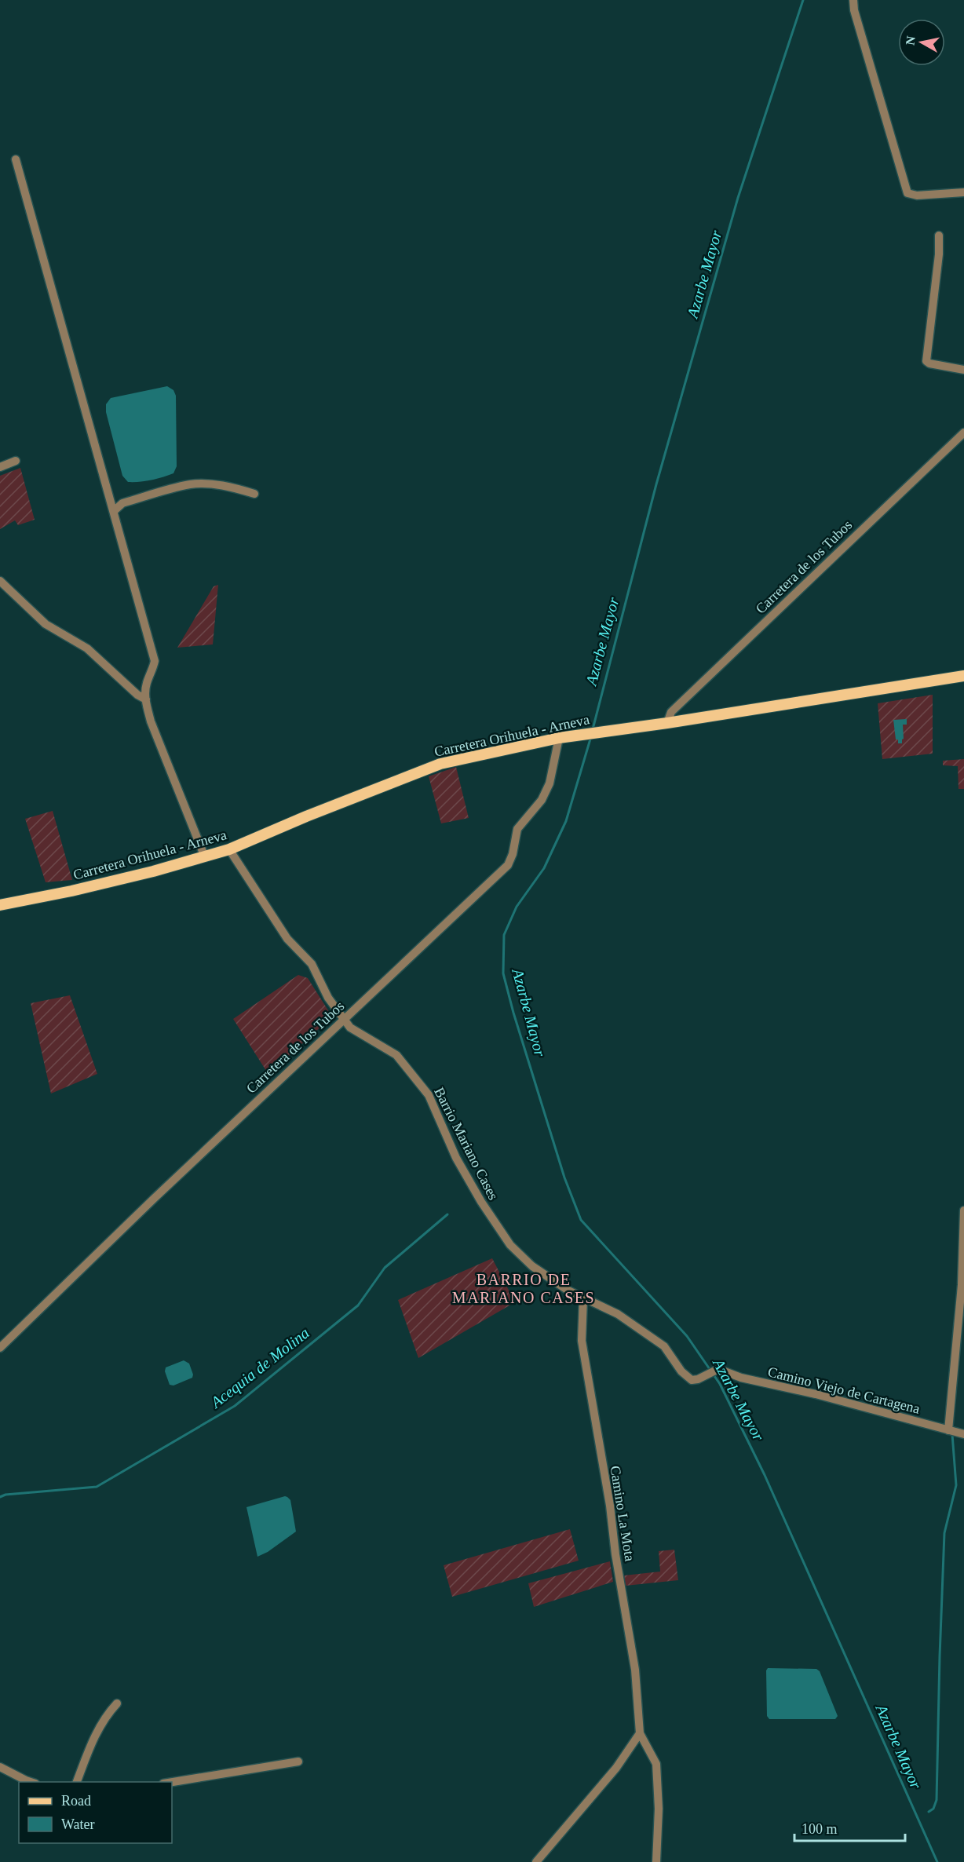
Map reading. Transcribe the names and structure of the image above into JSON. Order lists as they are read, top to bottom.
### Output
{
  "streets": {
    "main road": ["Carretera Orihuela - Arneva"],
    "street": [
      "Carretera de los Tubos",
      "Barrio Mariano Cases",
      "Camino Viejo de Cartagena",
      "Camino La Mota"
    ]
  },
  "crossings": [
    ["Carretera de los Tubos", "Carretera Orihuela - Arneva"],
    ["Carretera de los Tubos", "Barrio Mariano Cases"],
    ["Carretera Orihuela - Arneva", "Barrio Mariano Cases"],
    ["Barrio Mariano Cases", "Camino Viejo de Cartagena"],
    ["Barrio Mariano Cases", "Camino La Mota"]
  ],
  "districts": ["BARRIO DE MARIANO CASES"],
  "water": ["Azarbe Mayor", "Acequia de Molina"],
  "legend": ["Road", "Water"],
  "scale_bar": "100 m",
  "north": "left"
}
